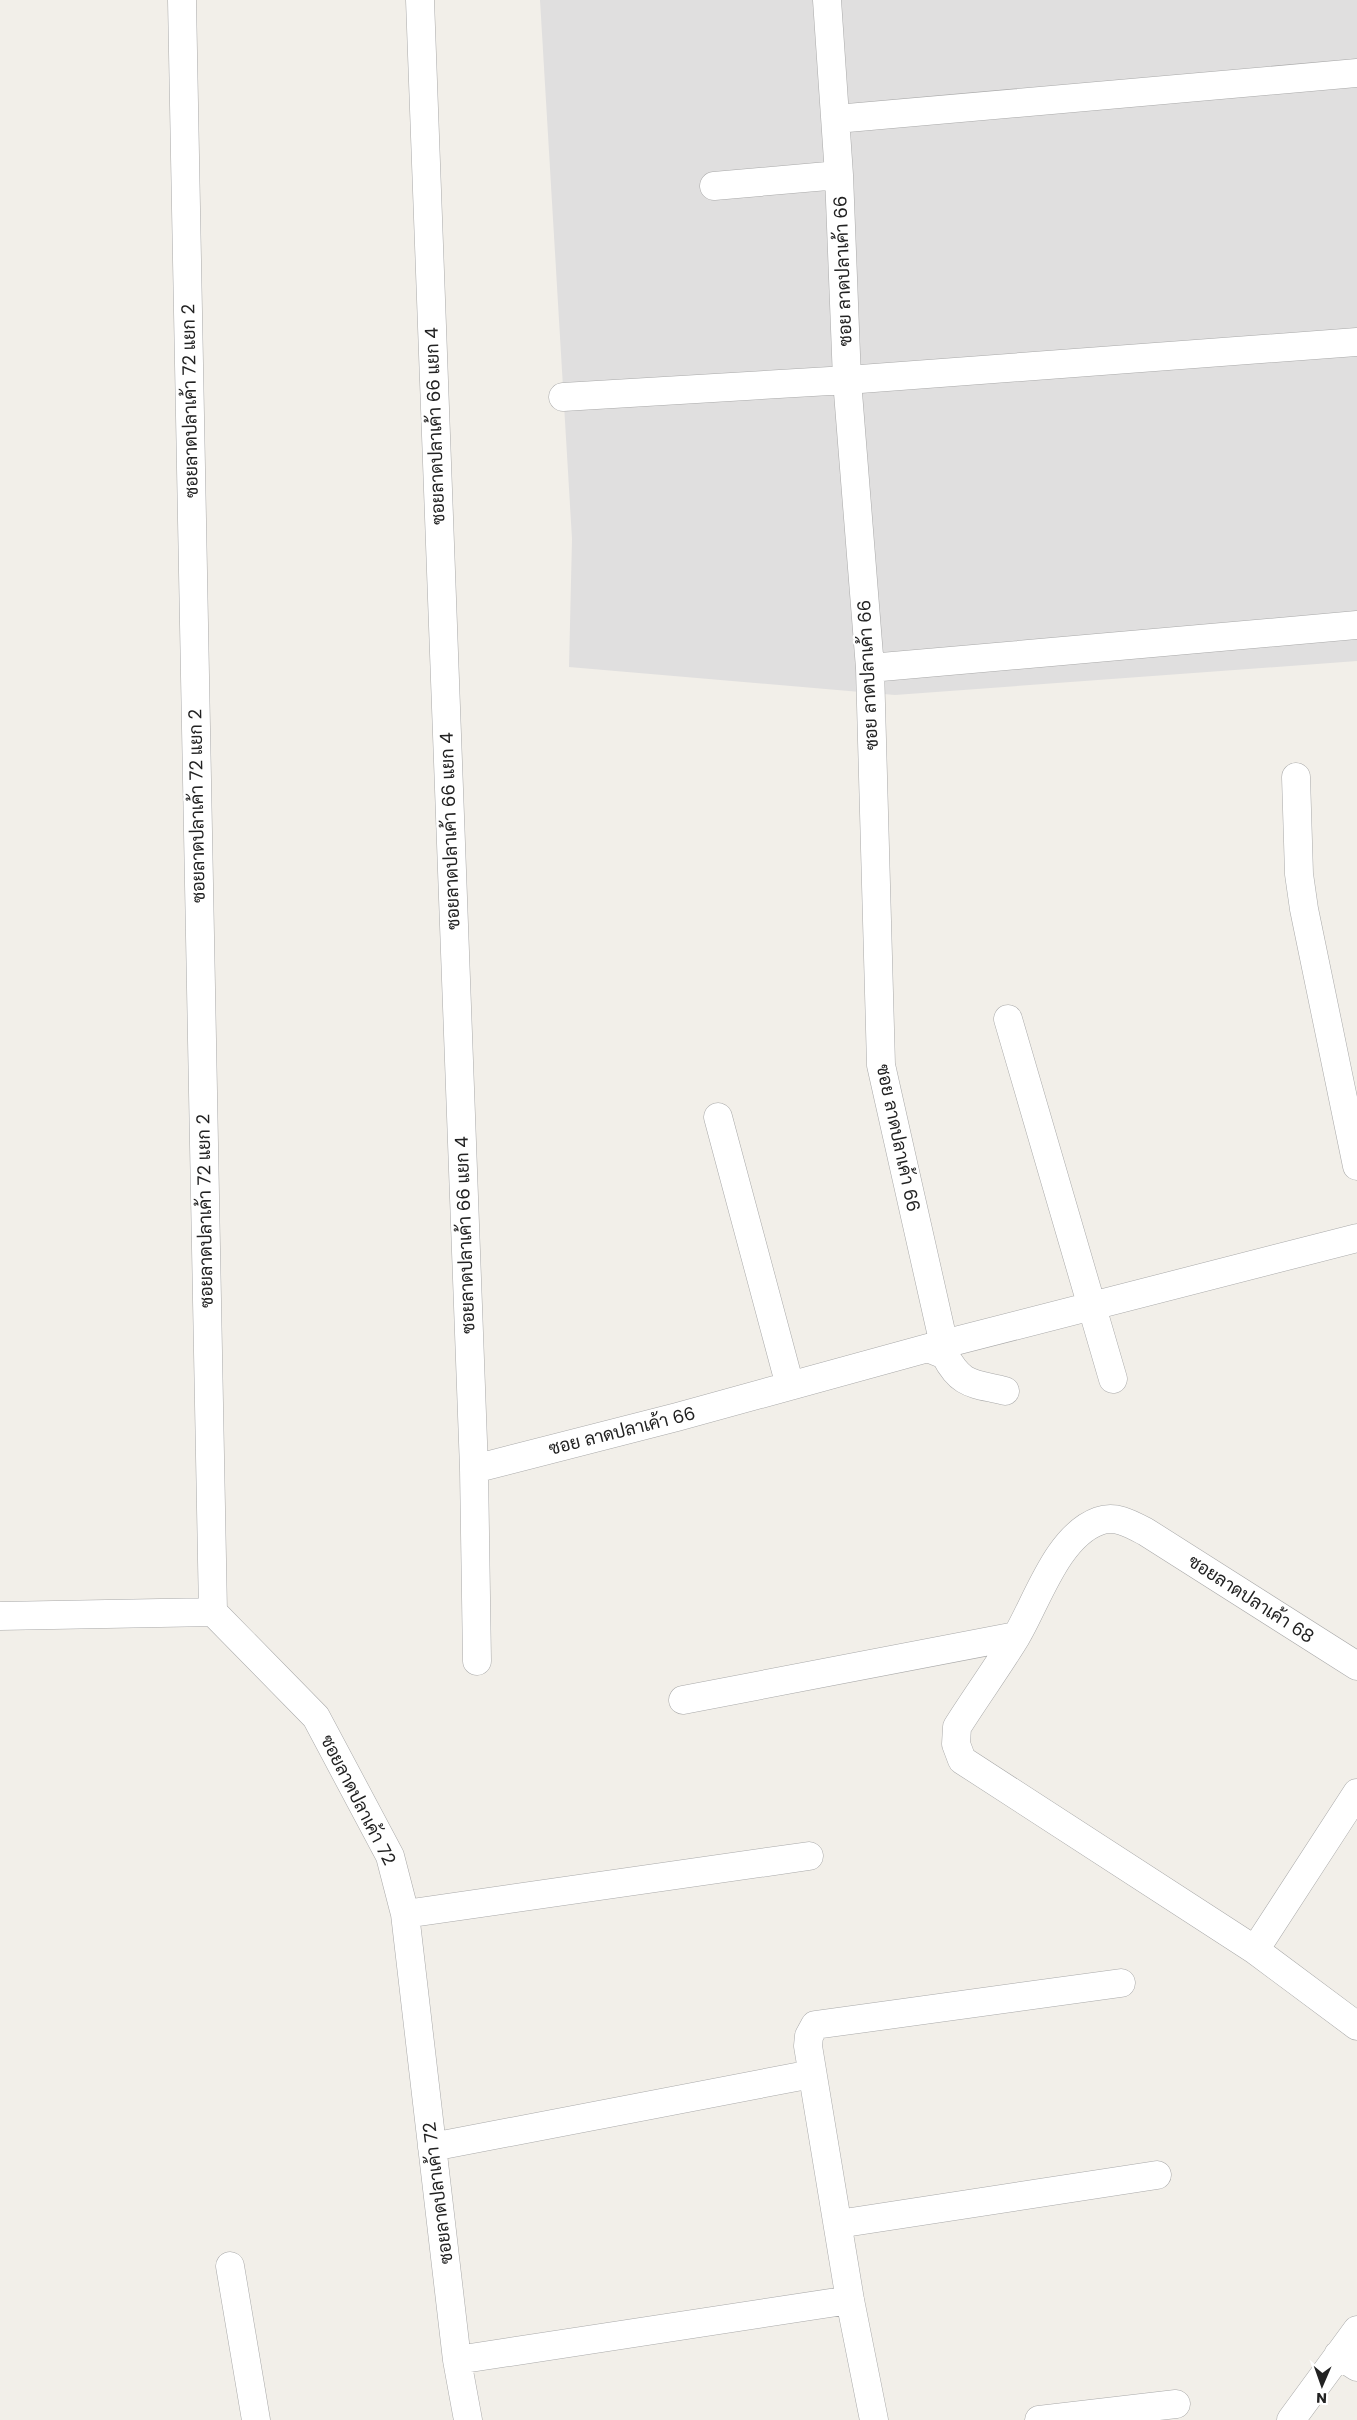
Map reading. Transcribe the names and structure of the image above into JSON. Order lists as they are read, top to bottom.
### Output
{
  "streets": {
    "street": [
      "ซอย ลาดปลาเค้า 66",
      "ซอยลาดปลาเค้า 72 แยก 2",
      "ซอยลาดปลาเค้า 66 แยก 4",
      "ซอยลาดปลาเค้า 68",
      "ซอยลาดปลาเค้า 72"
    ]
  },
  "crossings": [
    ["ซอย ลาดปลาเค้า 66", "ซอยลาดปลาเค้า 66 แยก 4"],
    ["ซอยลาดปลาเค้า 72 แยก 2", "ซอยลาดปลาเค้า 72"]
  ],
  "north": "bottom"
}
